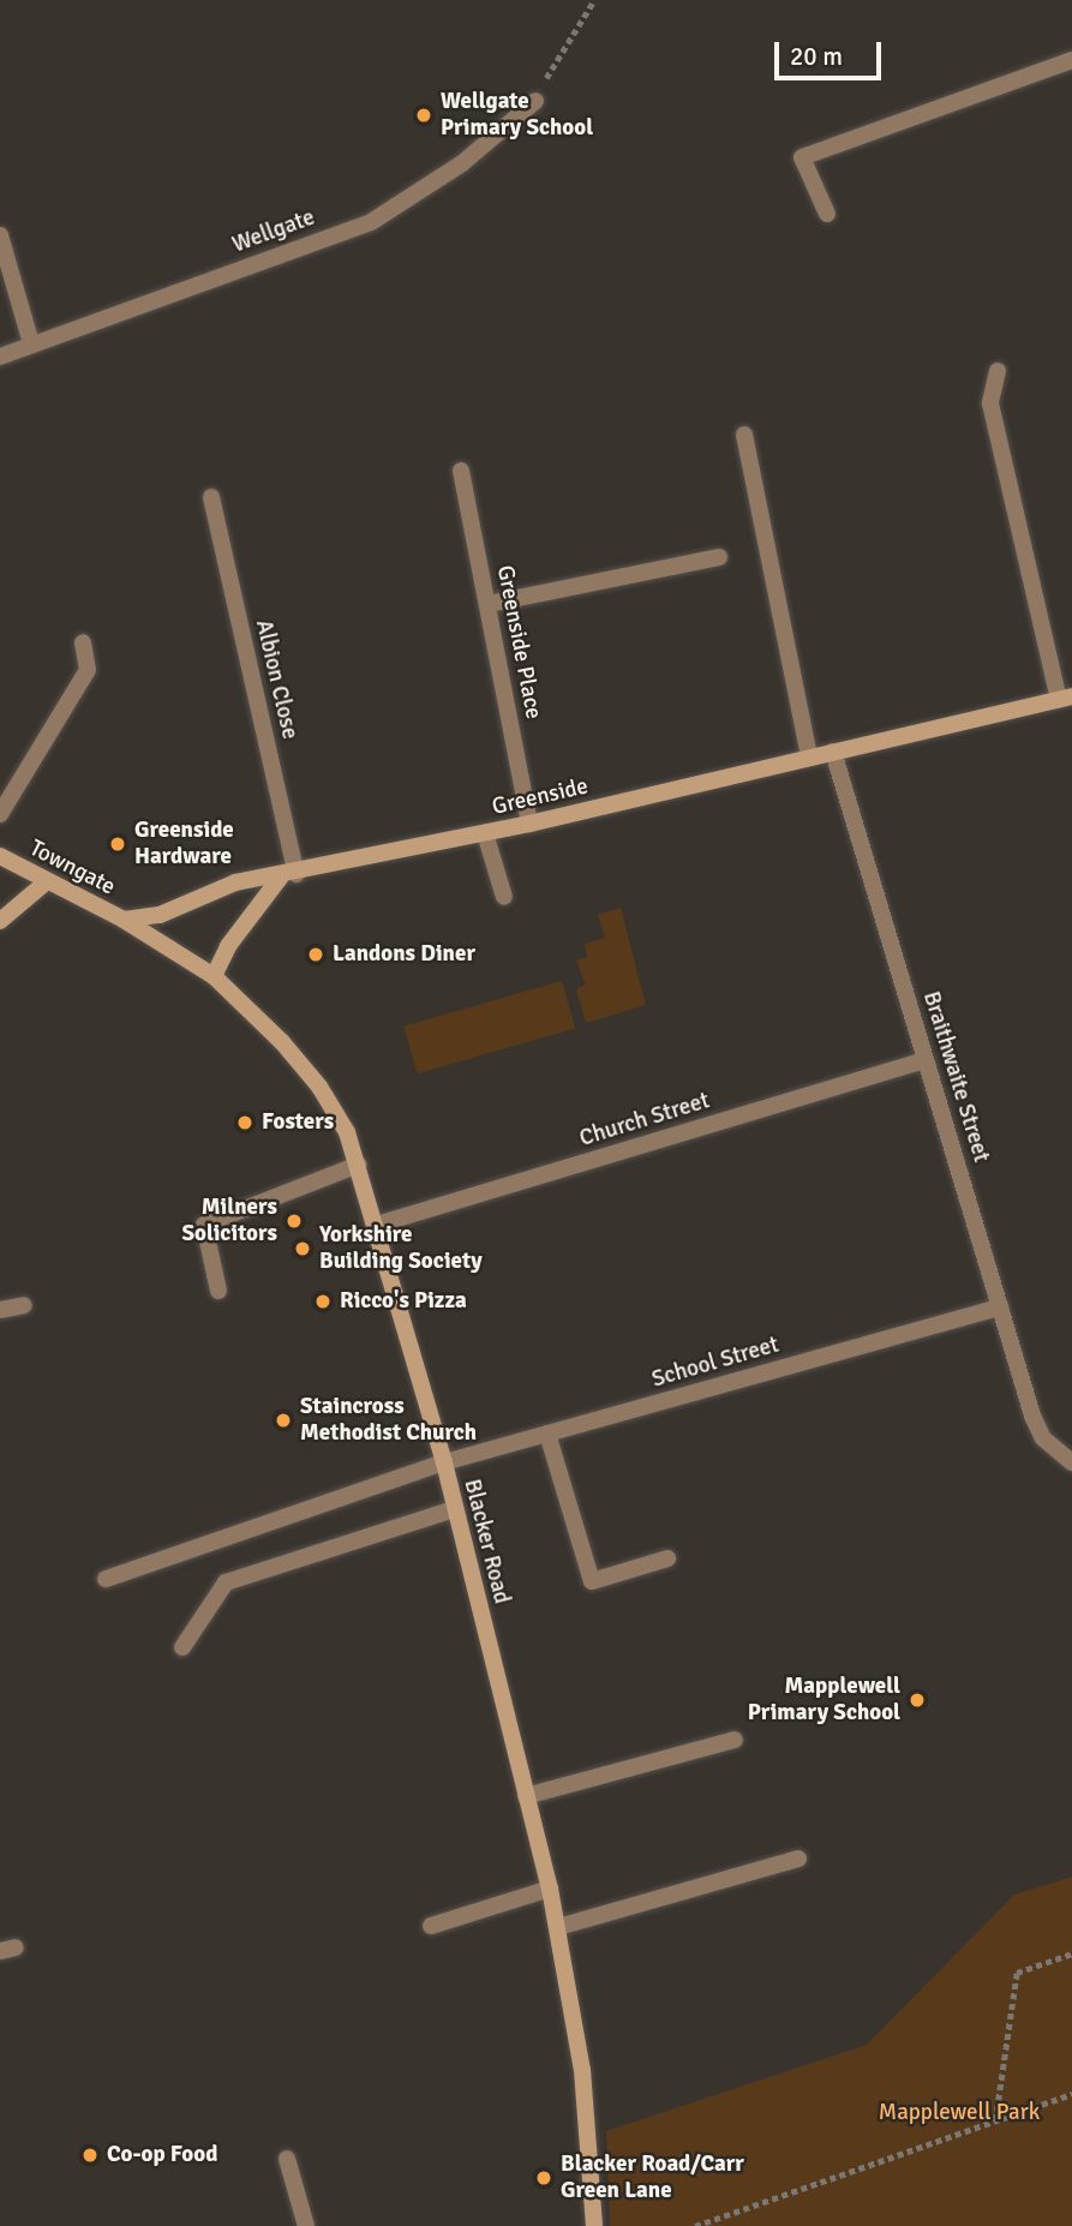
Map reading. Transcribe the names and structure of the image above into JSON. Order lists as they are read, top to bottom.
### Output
{
  "streets": {
    "main road": ["Greenside", "Towngate", "Blacker Road"],
    "street": [
      "Wellgate",
      "Greenside Place",
      "Albion Close",
      "Braithwaite Street",
      "Church Street",
      "School Street"
    ]
  },
  "crossings": [
    ["Greenside Place", "Greenside"],
    ["Albion Close", "Greenside"],
    ["Greenside", "Towngate"],
    ["Greenside", "Braithwaite Street"],
    ["Greenside", "Blacker Road"],
    ["Towngate", "Blacker Road"],
    ["Braithwaite Street", "Church Street"],
    ["Braithwaite Street", "School Street"],
    ["Church Street", "Blacker Road"],
    ["School Street", "Blacker Road"]
  ],
  "parks": ["Mapplewell Park"],
  "places": [
    "Wellgate Primary School",
    "Greenside Hardware",
    "Landons Diner",
    "Fosters",
    "Milners Solicitors",
    "Yorkshire Building Society",
    "Ricco's Pizza",
    "Staincross Methodist Church",
    "Mapplewell Primary School",
    "Co-op Food",
    "Blacker Road/Carr Green Lane"
  ],
  "scale_bar": "20 m"
}
